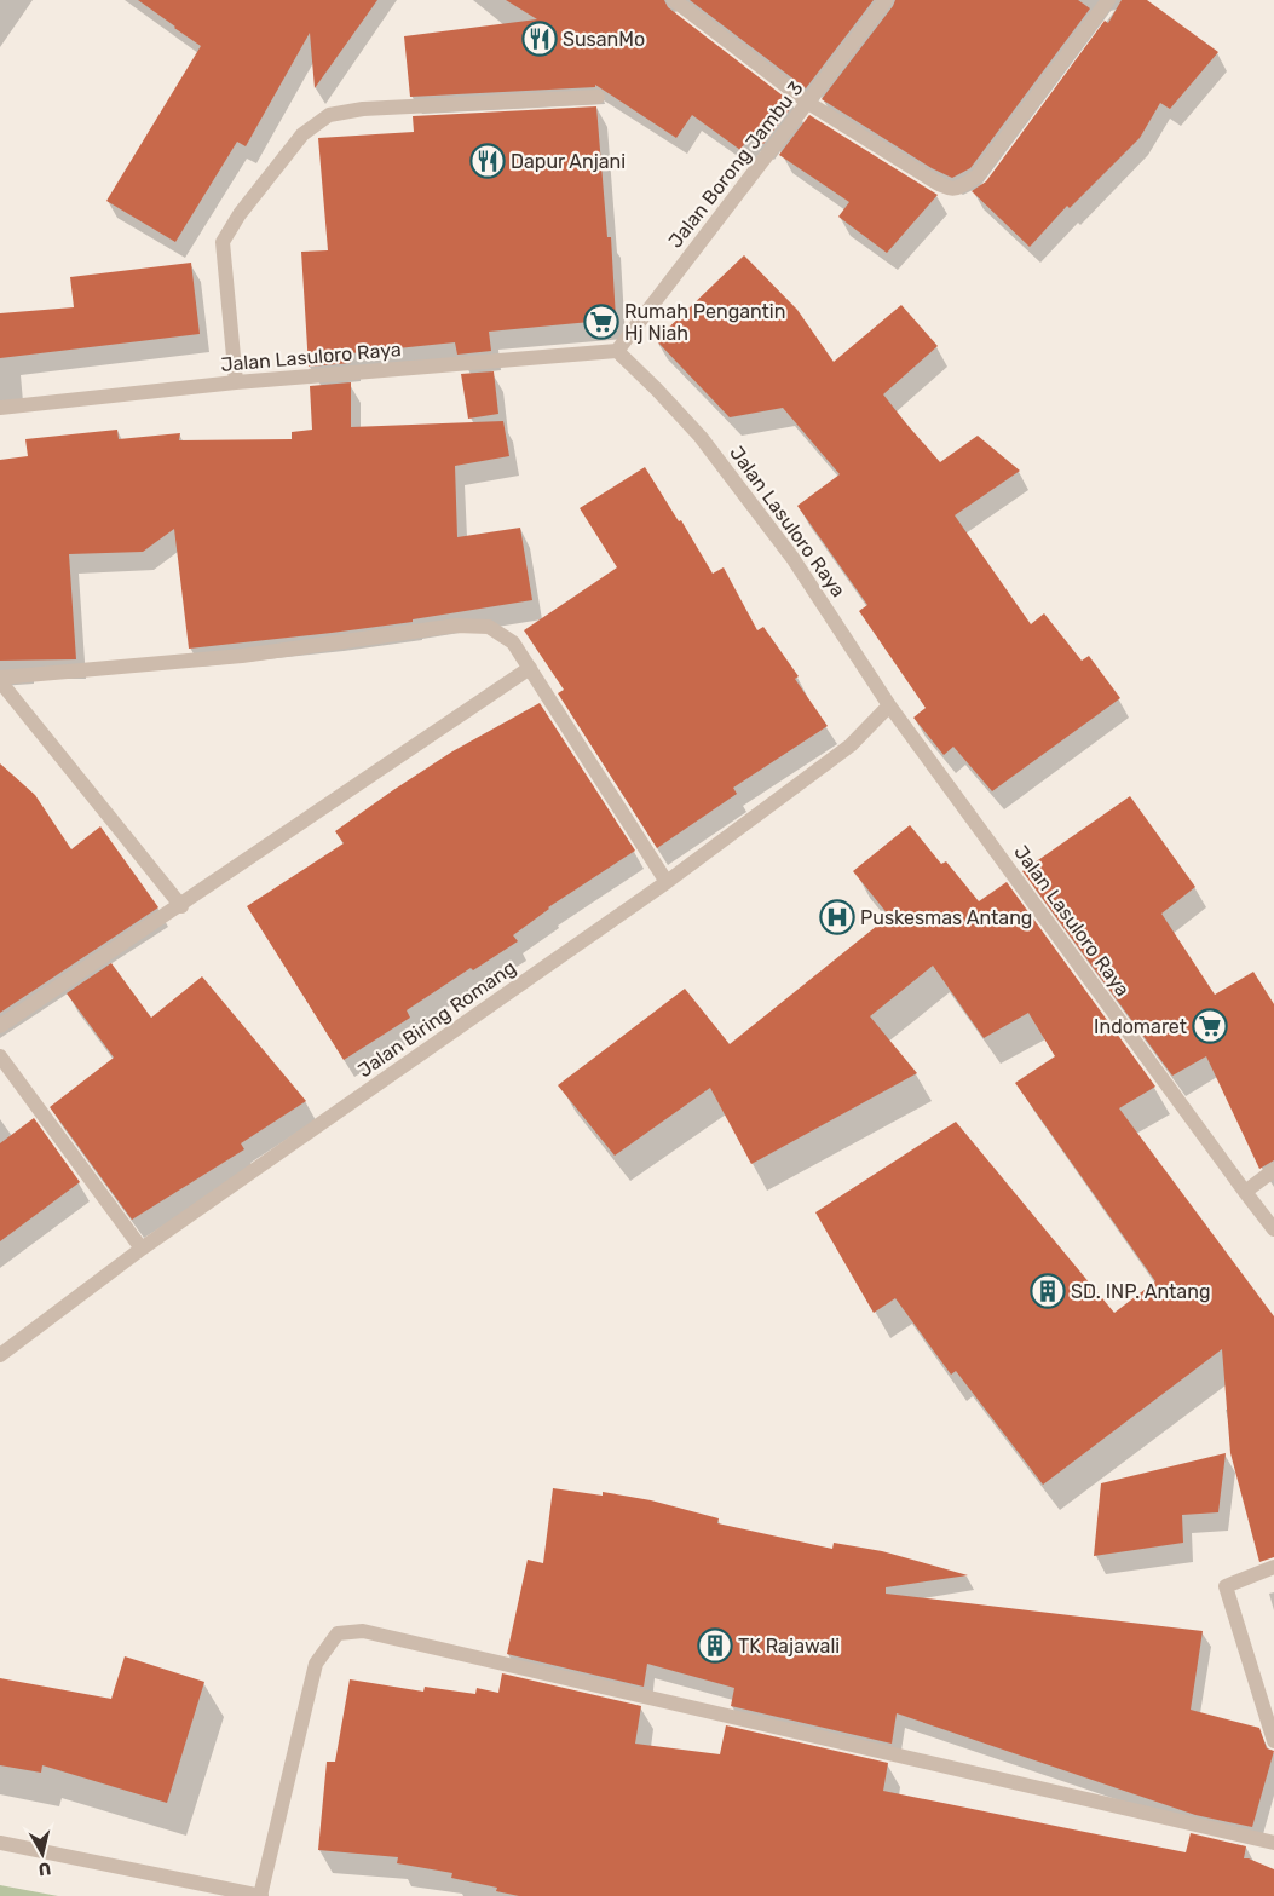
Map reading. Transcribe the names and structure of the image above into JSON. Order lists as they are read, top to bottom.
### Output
{
  "streets": {
    "street": ["Jalan Borong Jambu 3", "Jalan Lasuloro Raya", "Jalan Biring Romang"]
  },
  "crossings": [
    ["Jalan Borong Jambu 3", "Jalan Lasuloro Raya"],
    ["Jalan Lasuloro Raya", "Jalan Biring Romang"]
  ],
  "places": {
    "restaurant": ["SusanMo", "Dapur Anjani"],
    "supermarket": ["Rumah Pengantin Hj Niah", "Indomaret"],
    "hospital": ["Puskesmas Antang"],
    "building": ["SD. INP. Antang", "TK Rajawali"]
  },
  "north": "bottom"
}
